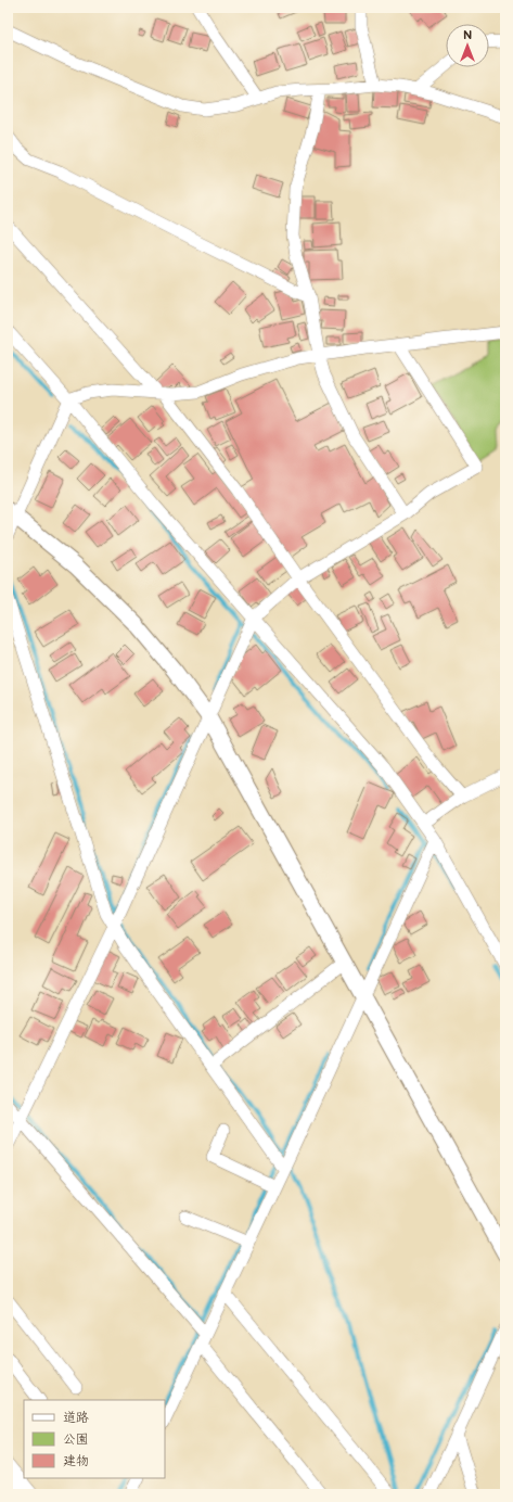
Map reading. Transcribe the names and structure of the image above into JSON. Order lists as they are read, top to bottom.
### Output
{
  "legend": ["道路", "公園", "建物"],
  "north": "top"
}
